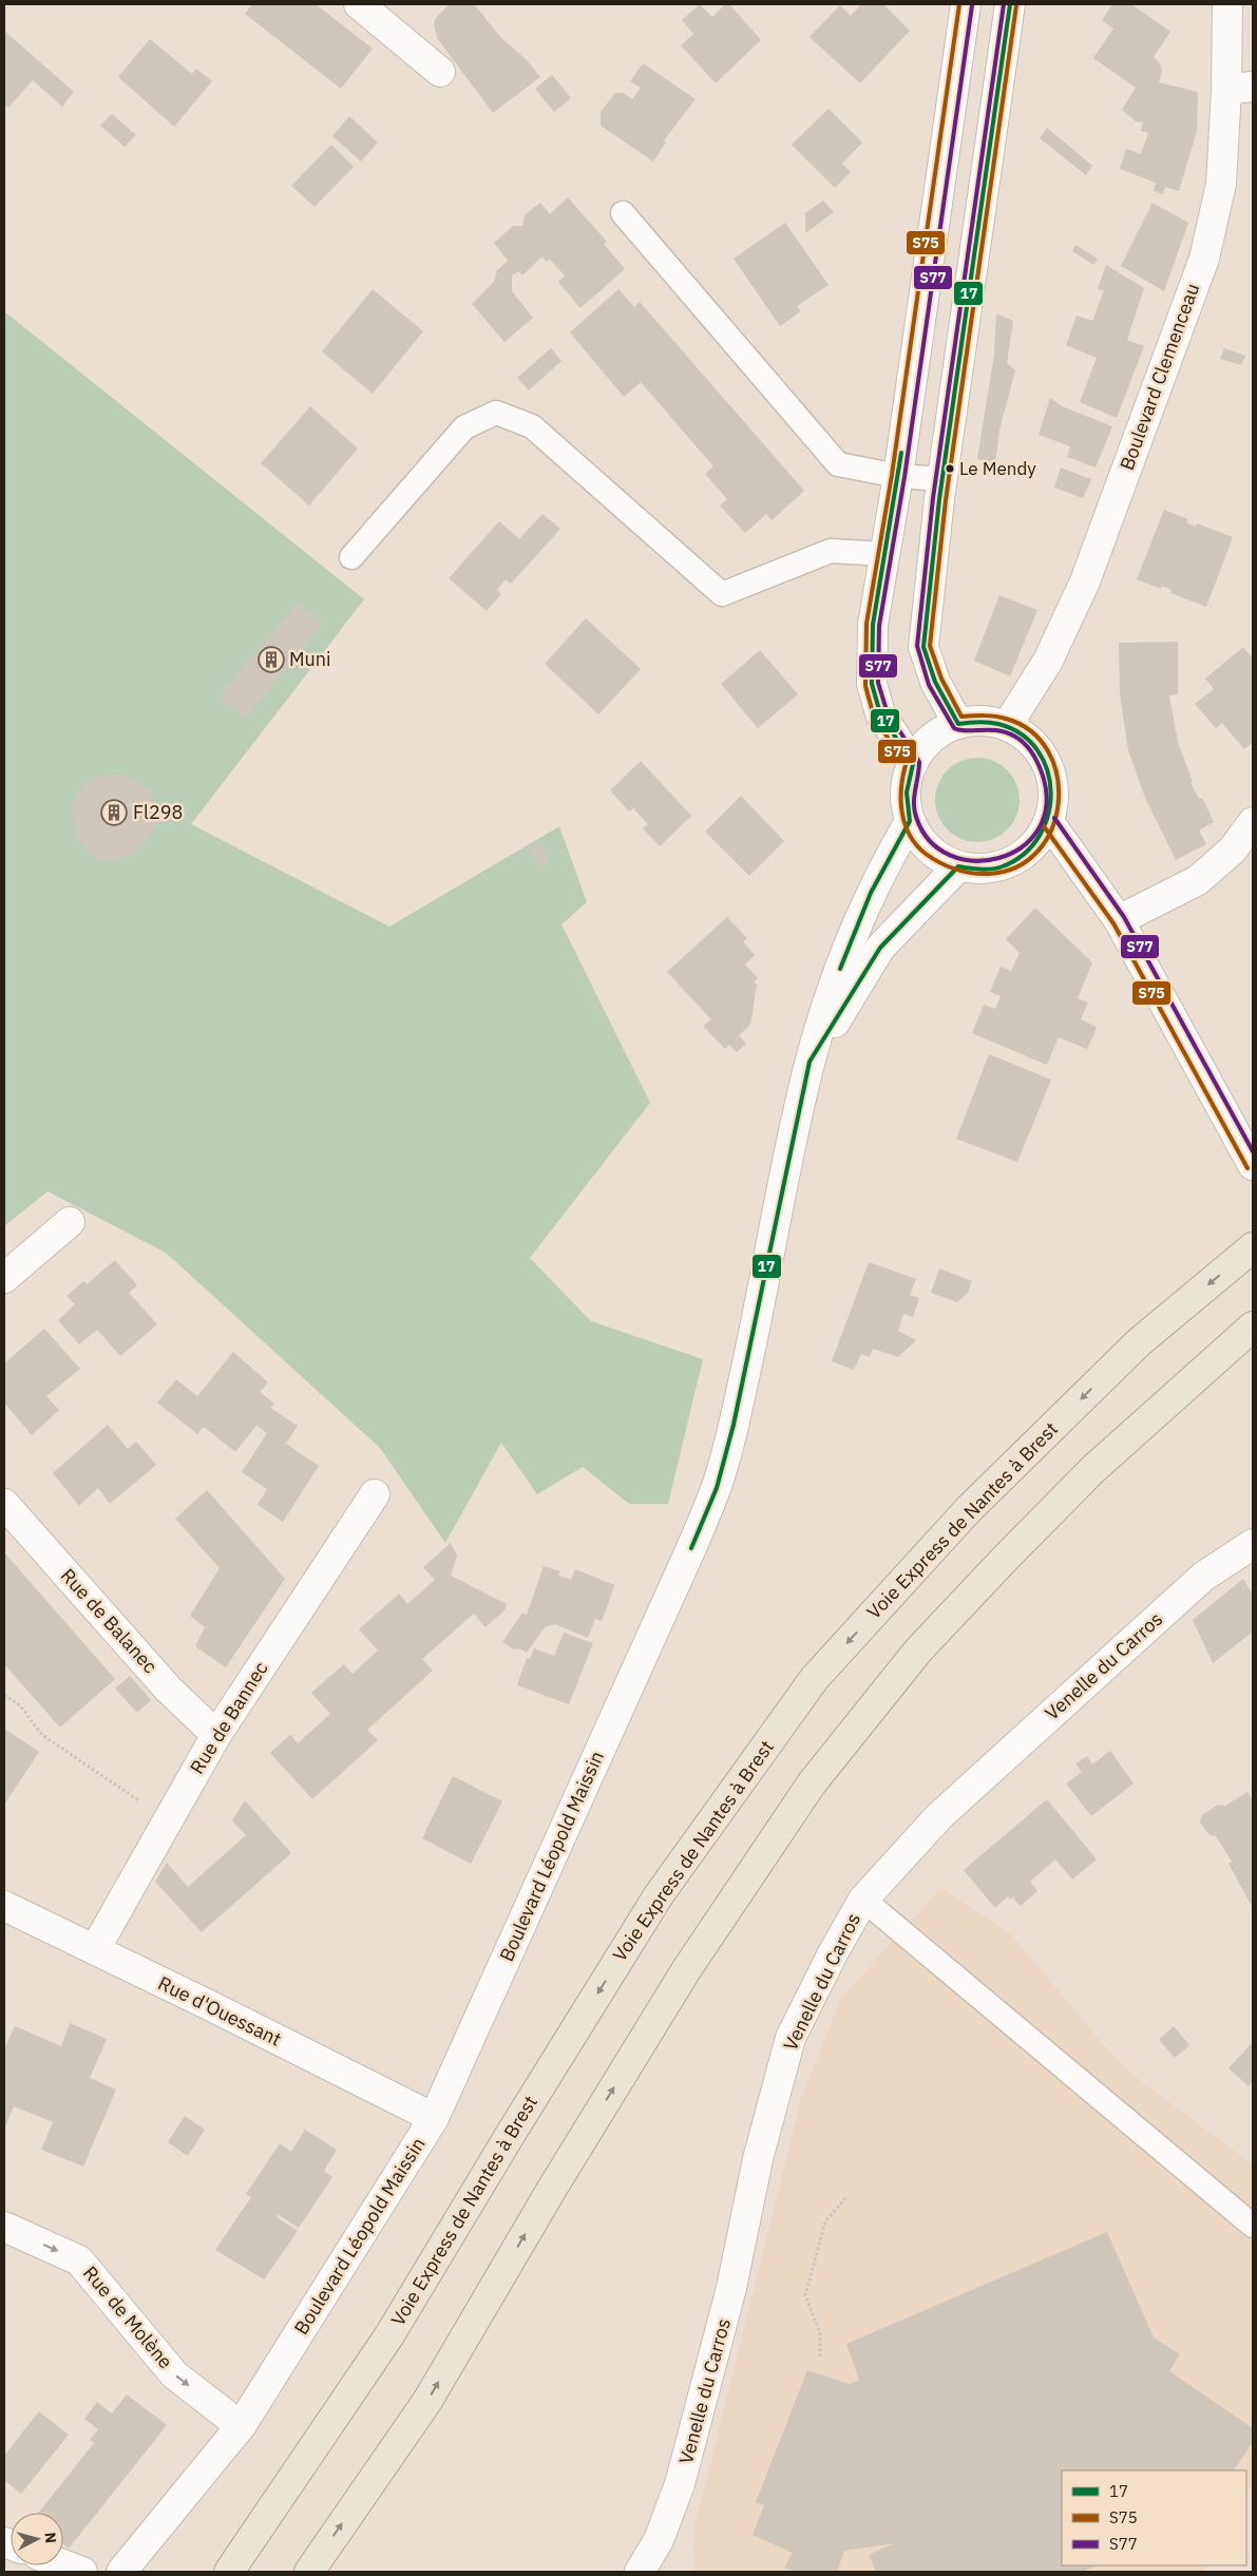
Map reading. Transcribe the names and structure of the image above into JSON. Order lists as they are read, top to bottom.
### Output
{
  "streets": {
    "highway": ["Voie Express de Nantes à Brest"],
    "street": [
      "Boulevard Clemenceau",
      "Rue de Balanec",
      "Venelle du Carros",
      "Rue de Bannec",
      "Boulevard Léopold Maissin",
      "Rue d'Ouessant",
      "Rue de Molène"
    ]
  },
  "crossings": [
    ["Boulevard Clemenceau", "Boulevard Léopold Maissin"],
    ["Rue de Balanec", "Rue de Bannec"],
    ["Rue de Bannec", "Rue d'Ouessant"],
    ["Boulevard Léopold Maissin", "Rue d'Ouessant"],
    ["Boulevard Léopold Maissin", "Rue de Molène"]
  ],
  "one_way": ["Rue de Molène"],
  "places": {
    "other": ["Le Mendy"],
    "building": ["Muni", "Fl298"]
  },
  "lines": ["transit line 17", "transit line S75", "transit line S77"],
  "legend": ["17", "S75", "S77"],
  "north": "right"
}
